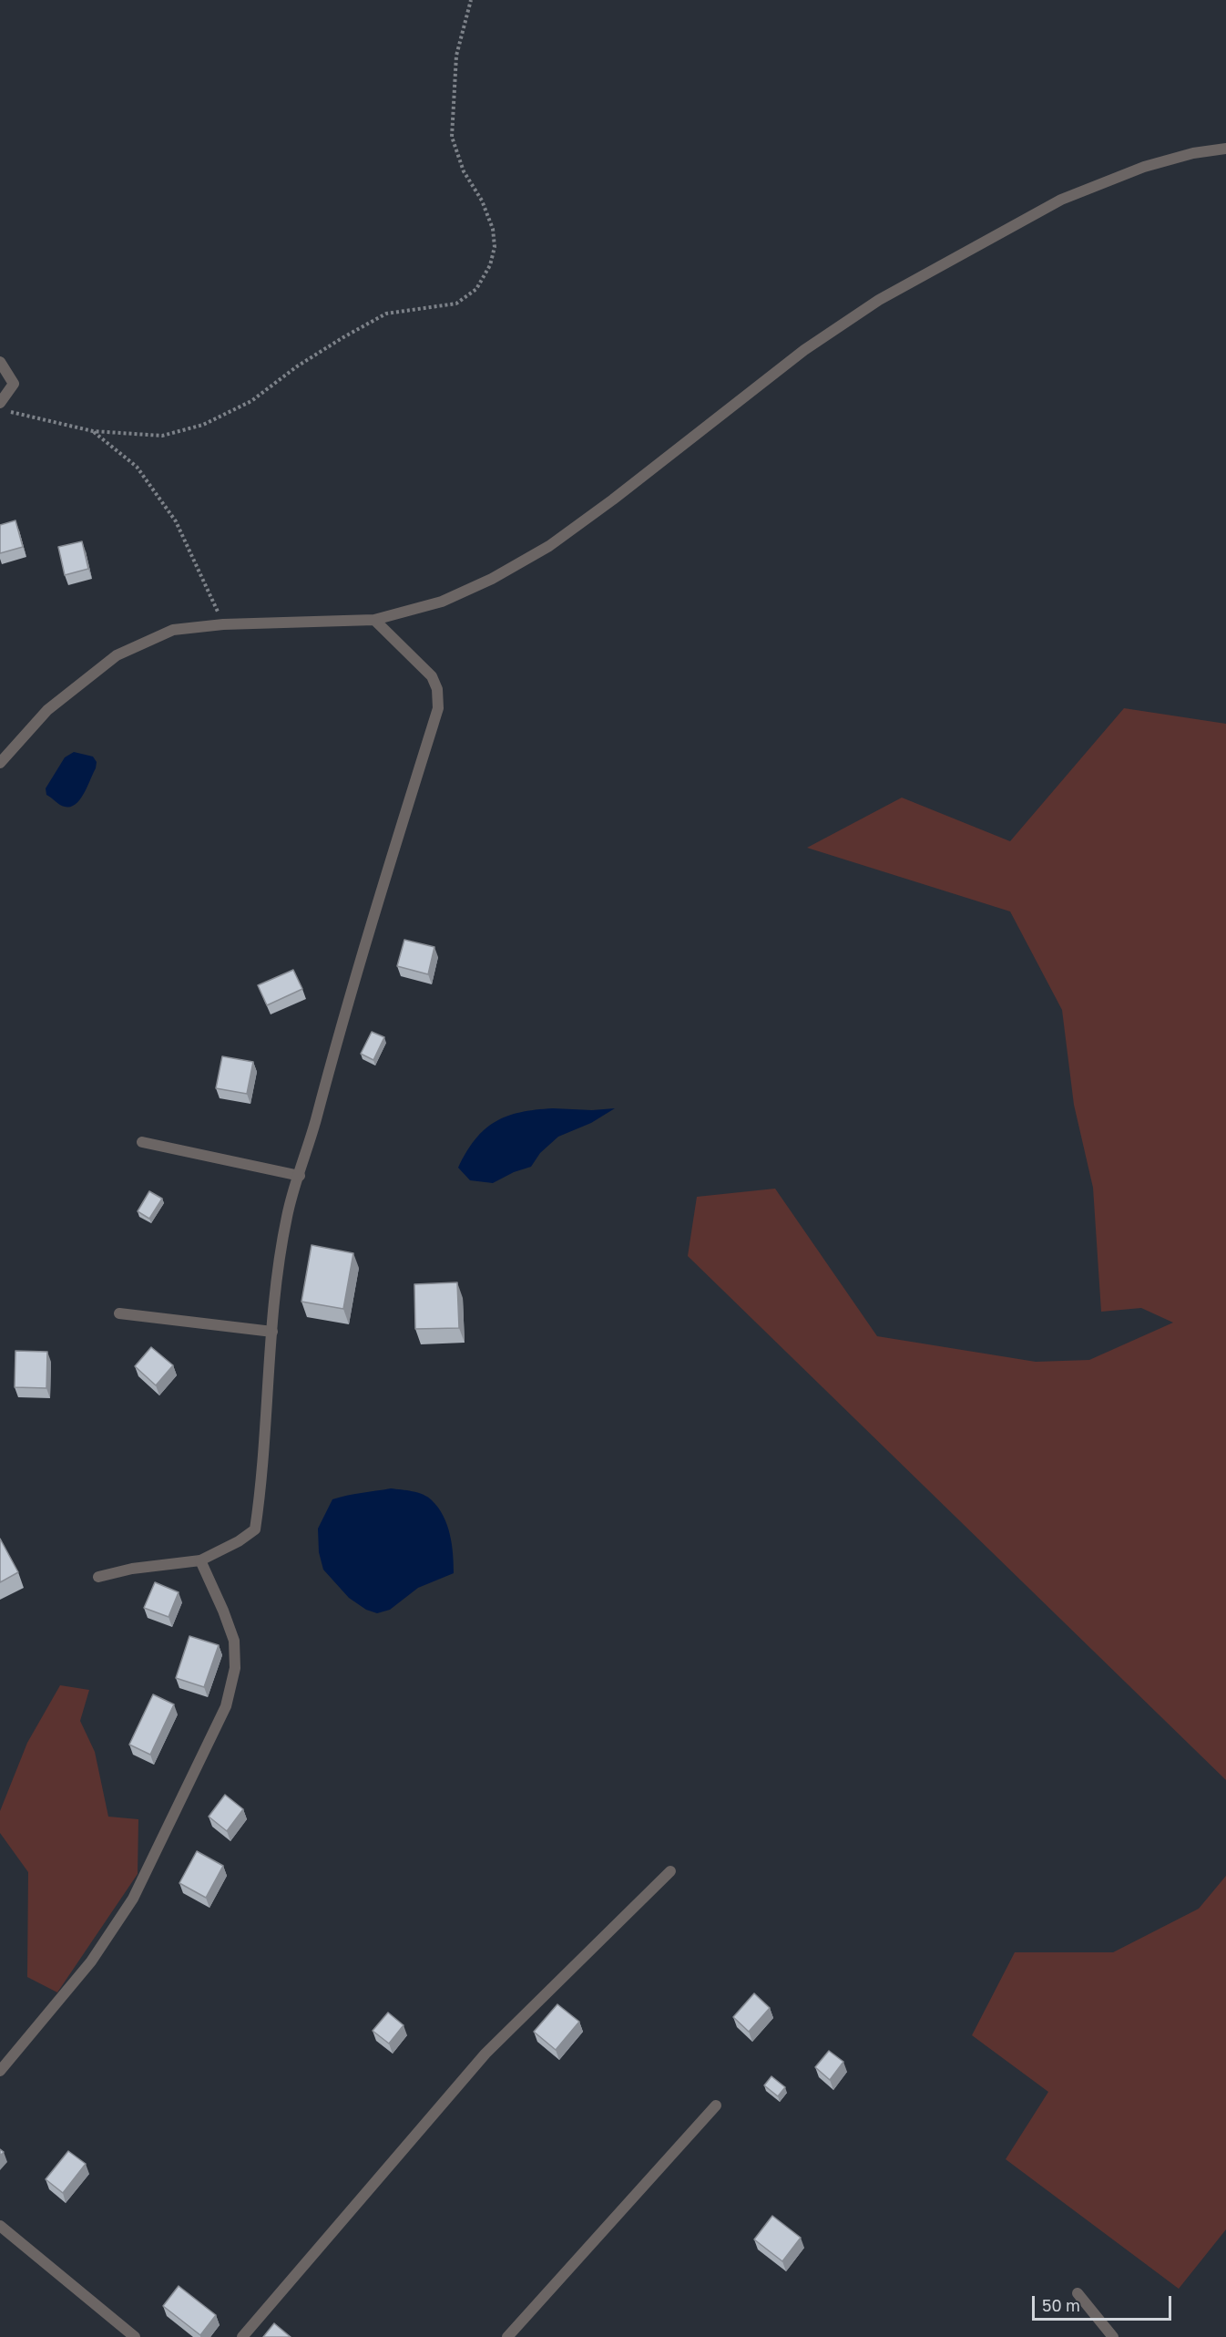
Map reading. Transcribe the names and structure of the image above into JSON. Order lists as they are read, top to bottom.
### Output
{
  "scale_bar": "50 m"
}
